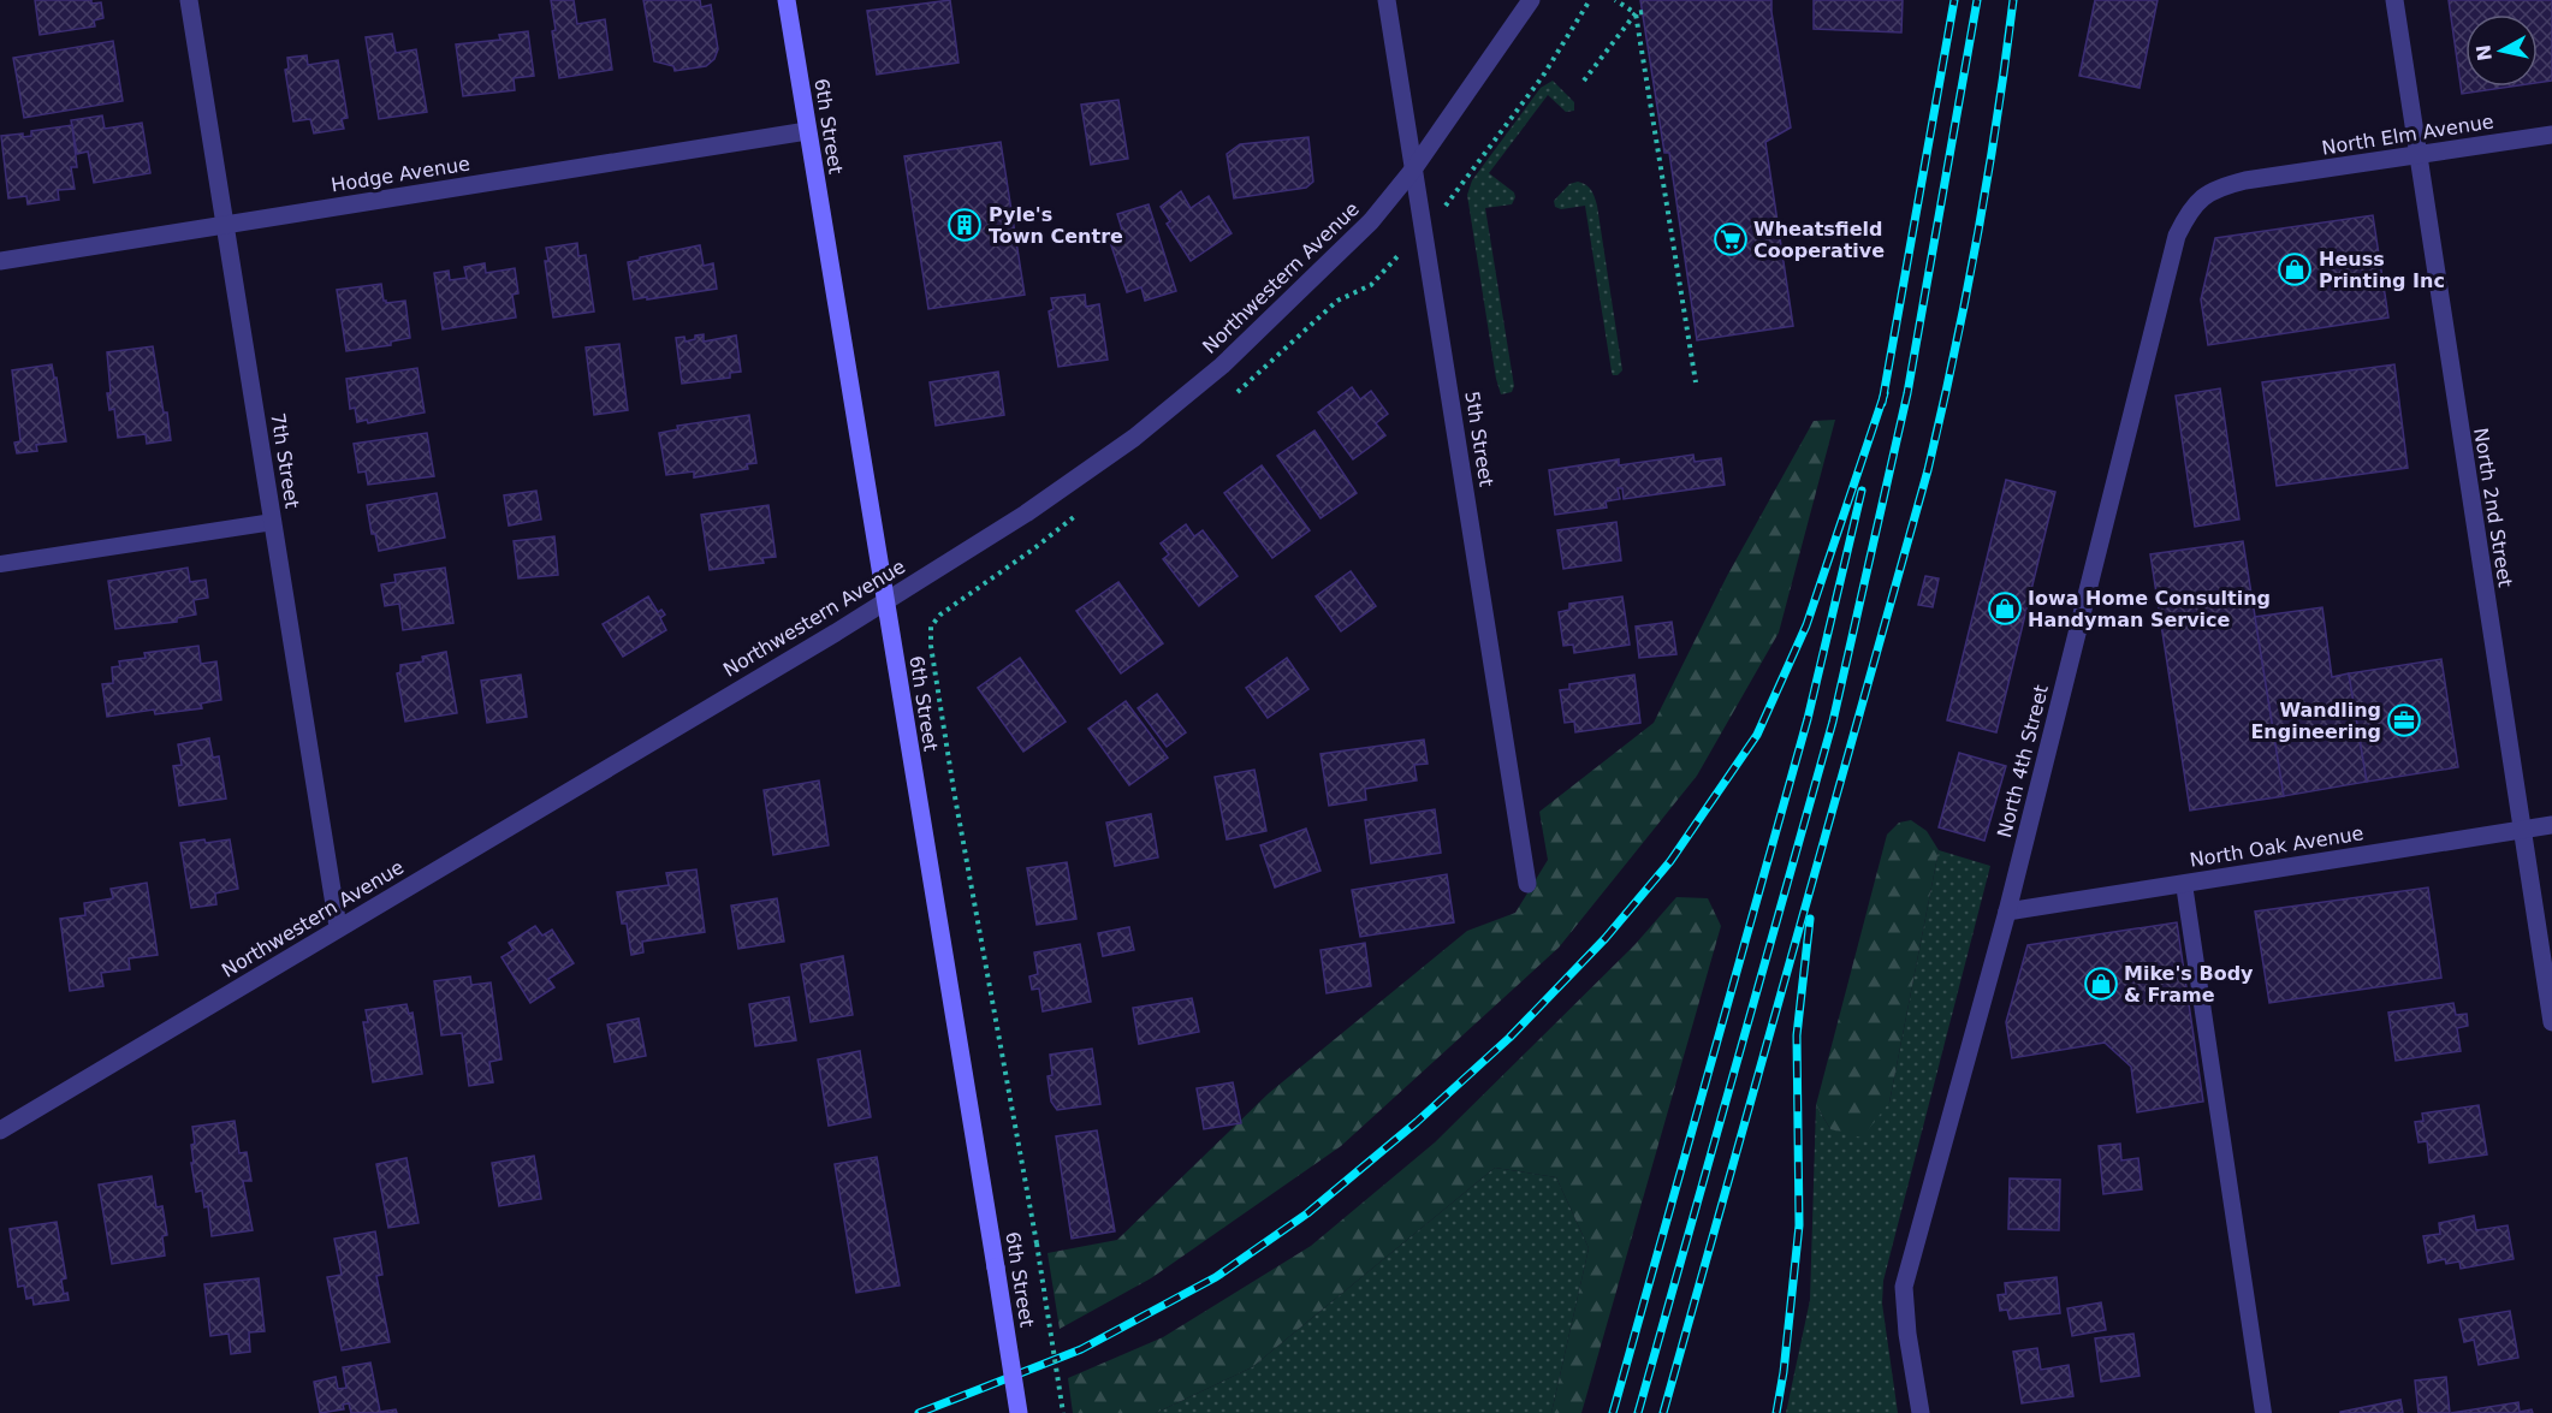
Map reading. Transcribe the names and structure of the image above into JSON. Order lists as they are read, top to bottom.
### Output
{
  "streets": {
    "main road": ["6th Street"],
    "street": [
      "North Elm Avenue",
      "Hodge Avenue",
      "Northwestern Avenue",
      "5th Street",
      "7th Street",
      "North 2nd Street",
      "North 4th Street",
      "North Oak Avenue"
    ]
  },
  "crossings": [
    ["6th Street", "Hodge Avenue"],
    ["6th Street", "Northwestern Avenue"],
    ["North Elm Avenue", "North 2nd Street"],
    ["North Elm Avenue", "North 4th Street"],
    ["Hodge Avenue", "7th Street"],
    ["Northwestern Avenue", "5th Street"],
    ["Northwestern Avenue", "7th Street"],
    ["North 2nd Street", "North Oak Avenue"],
    ["North 4th Street", "North Oak Avenue"]
  ],
  "places": {
    "building": ["Pyle's Town Centre"],
    "supermarket": ["Wheatsfield Cooperative"],
    "shop": ["Heuss Printing Inc", "Iowa Home Consulting Handyman Service", "Mike's Body & Frame"],
    "office": ["Wandling Engineering"]
  },
  "north": "left"
}
